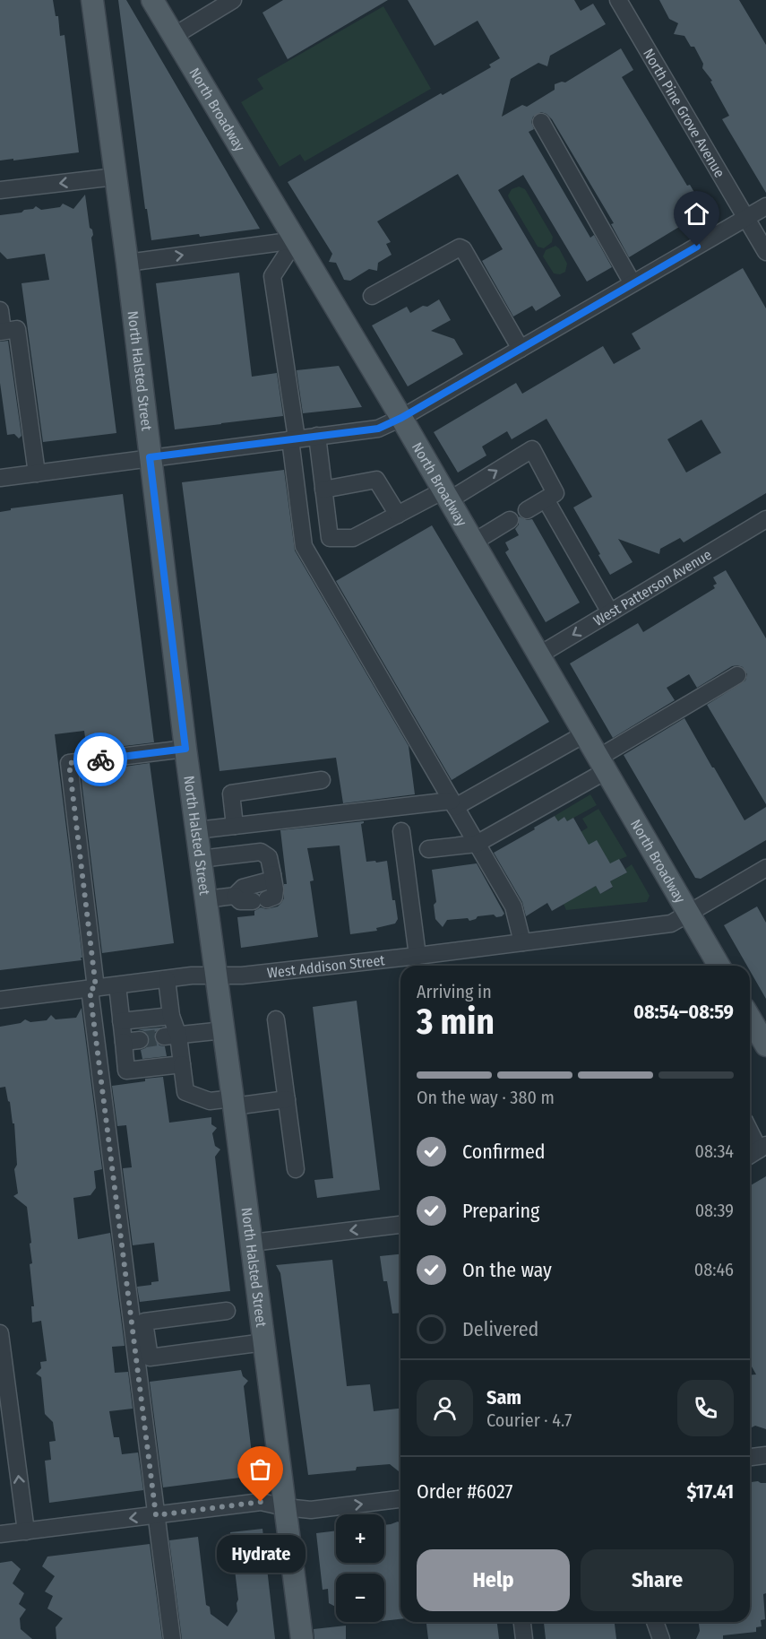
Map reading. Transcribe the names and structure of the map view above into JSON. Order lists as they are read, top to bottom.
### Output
{
  "streets": {
    "main road": ["North Broadway", "North Halsted Street"],
    "street": ["North Pine Grove Avenue", "West Patterson Avenue", "West Addison Street"]
  },
  "crossings": [
    ["North Broadway", "West Patterson Avenue"],
    ["North Broadway", "West Addison Street"],
    ["North Halsted Street", "West Addison Street"]
  ],
  "places": ["Hydrate"],
  "page": {
    "heading": ["3 min", "Arriving in", "08:54–08:59"],
    "panel": [
      "Sam",
      "Courier · 4.7",
      "Order #6027",
      "$17.41"
    ],
    "bar": "On the way · 380 m",
    "list": [
      ["Confirmed", "08:34"],
      ["Preparing", "08:39"],
      ["On the way", "08:46"],
      "Delivered"
    ],
    "map_buttons": ["+", "−"],
    "bubble": "Hydrate",
    "buttons": ["Help", "Share"]
  }
}
